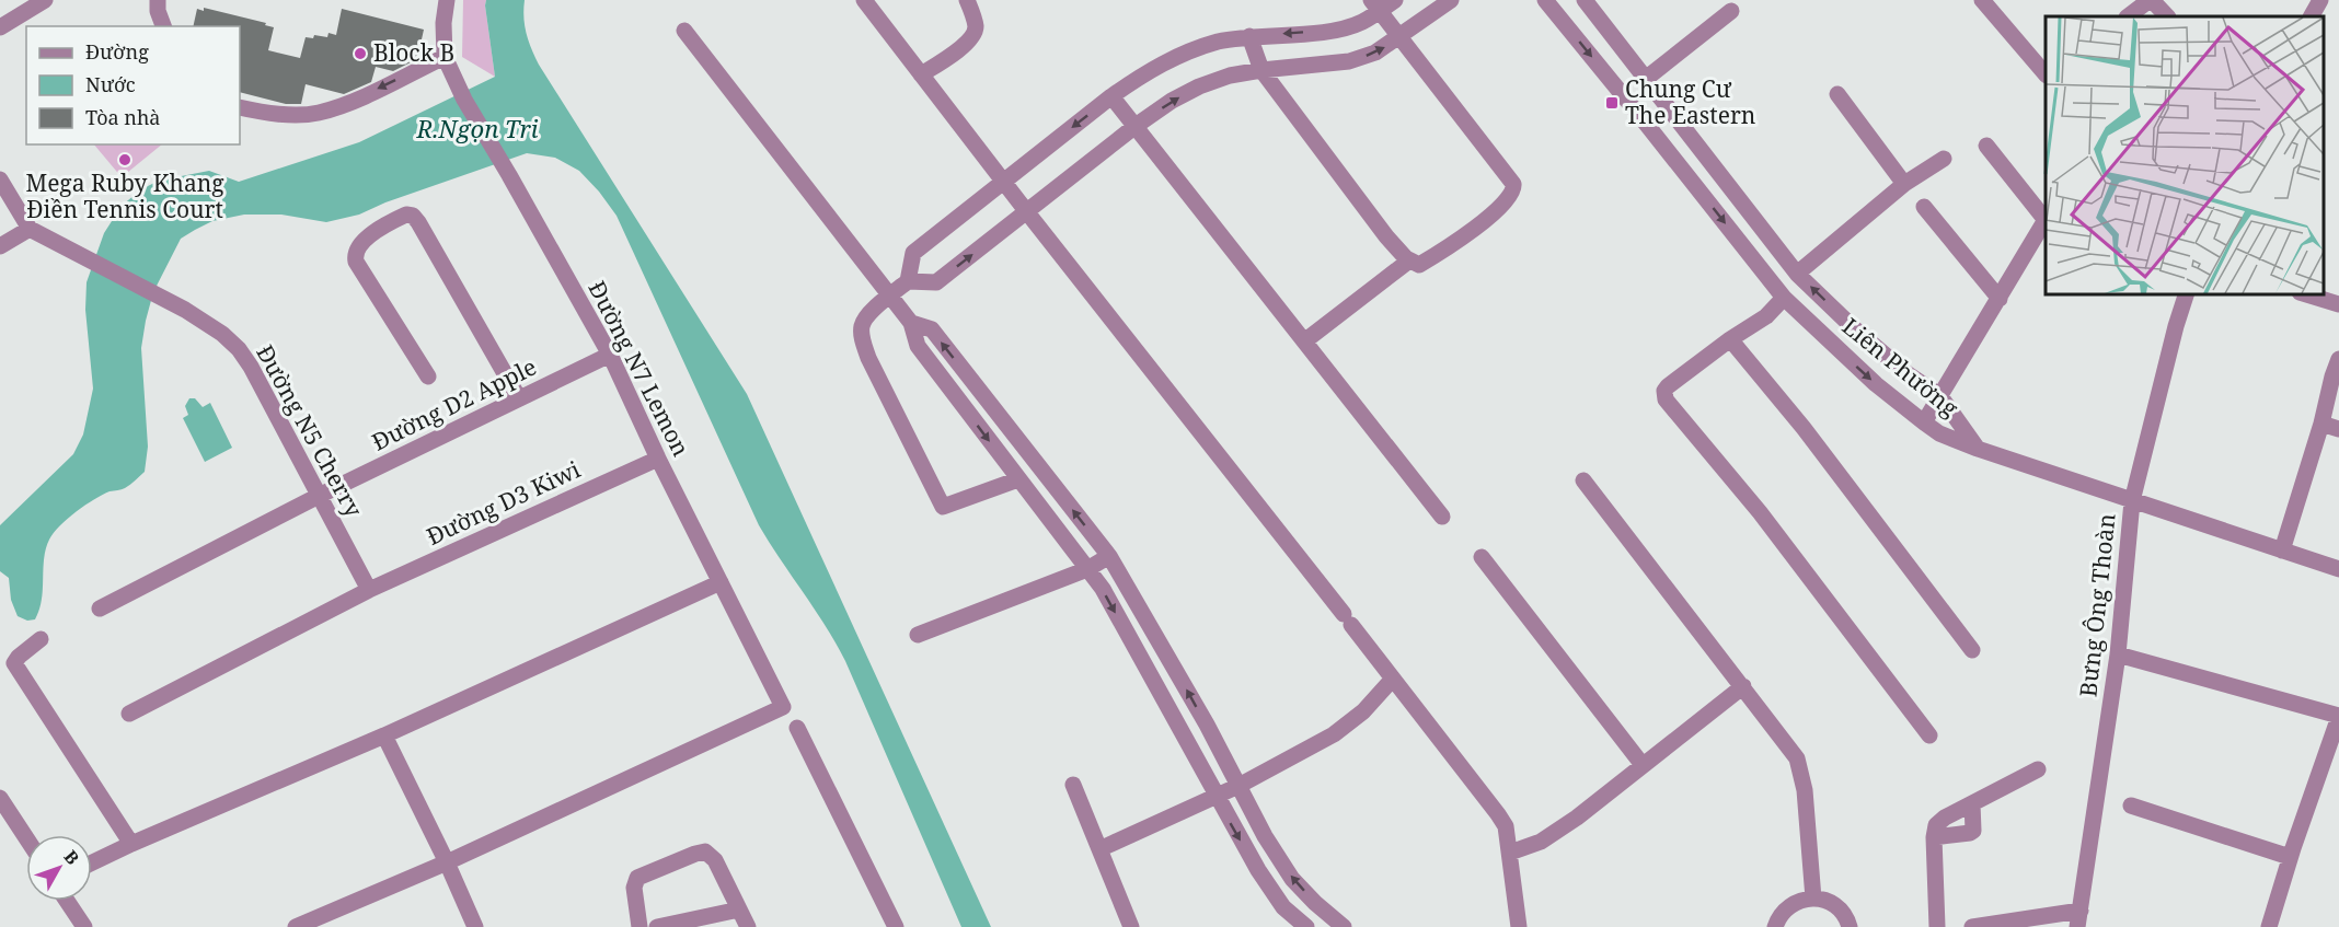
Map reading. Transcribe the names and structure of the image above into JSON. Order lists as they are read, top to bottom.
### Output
{
  "streets": {
    "street": [
      "Liên Phường",
      "Đường N7 Lemon",
      "Đường D2 Apple",
      "Đường N5 Cherry",
      "Đường D3 Kiwi",
      "Bưng Ông Thoàn"
    ]
  },
  "crossings": [
    ["Đường N7 Lemon", "Đường D2 Apple"],
    ["Đường N7 Lemon", "Đường D3 Kiwi"],
    ["Đường D2 Apple", "Đường N5 Cherry"],
    ["Đường N5 Cherry", "Đường D3 Kiwi"]
  ],
  "water": ["R.Ngọn Tri"],
  "places": {
    "other": ["Block B", "Mega Ruby Khang Điền Tennis Court"],
    "transit": ["Chung Cư The Eastern"]
  },
  "legend": ["Đường", "Nước", "Tòa nhà"],
  "north": "top right"
}
